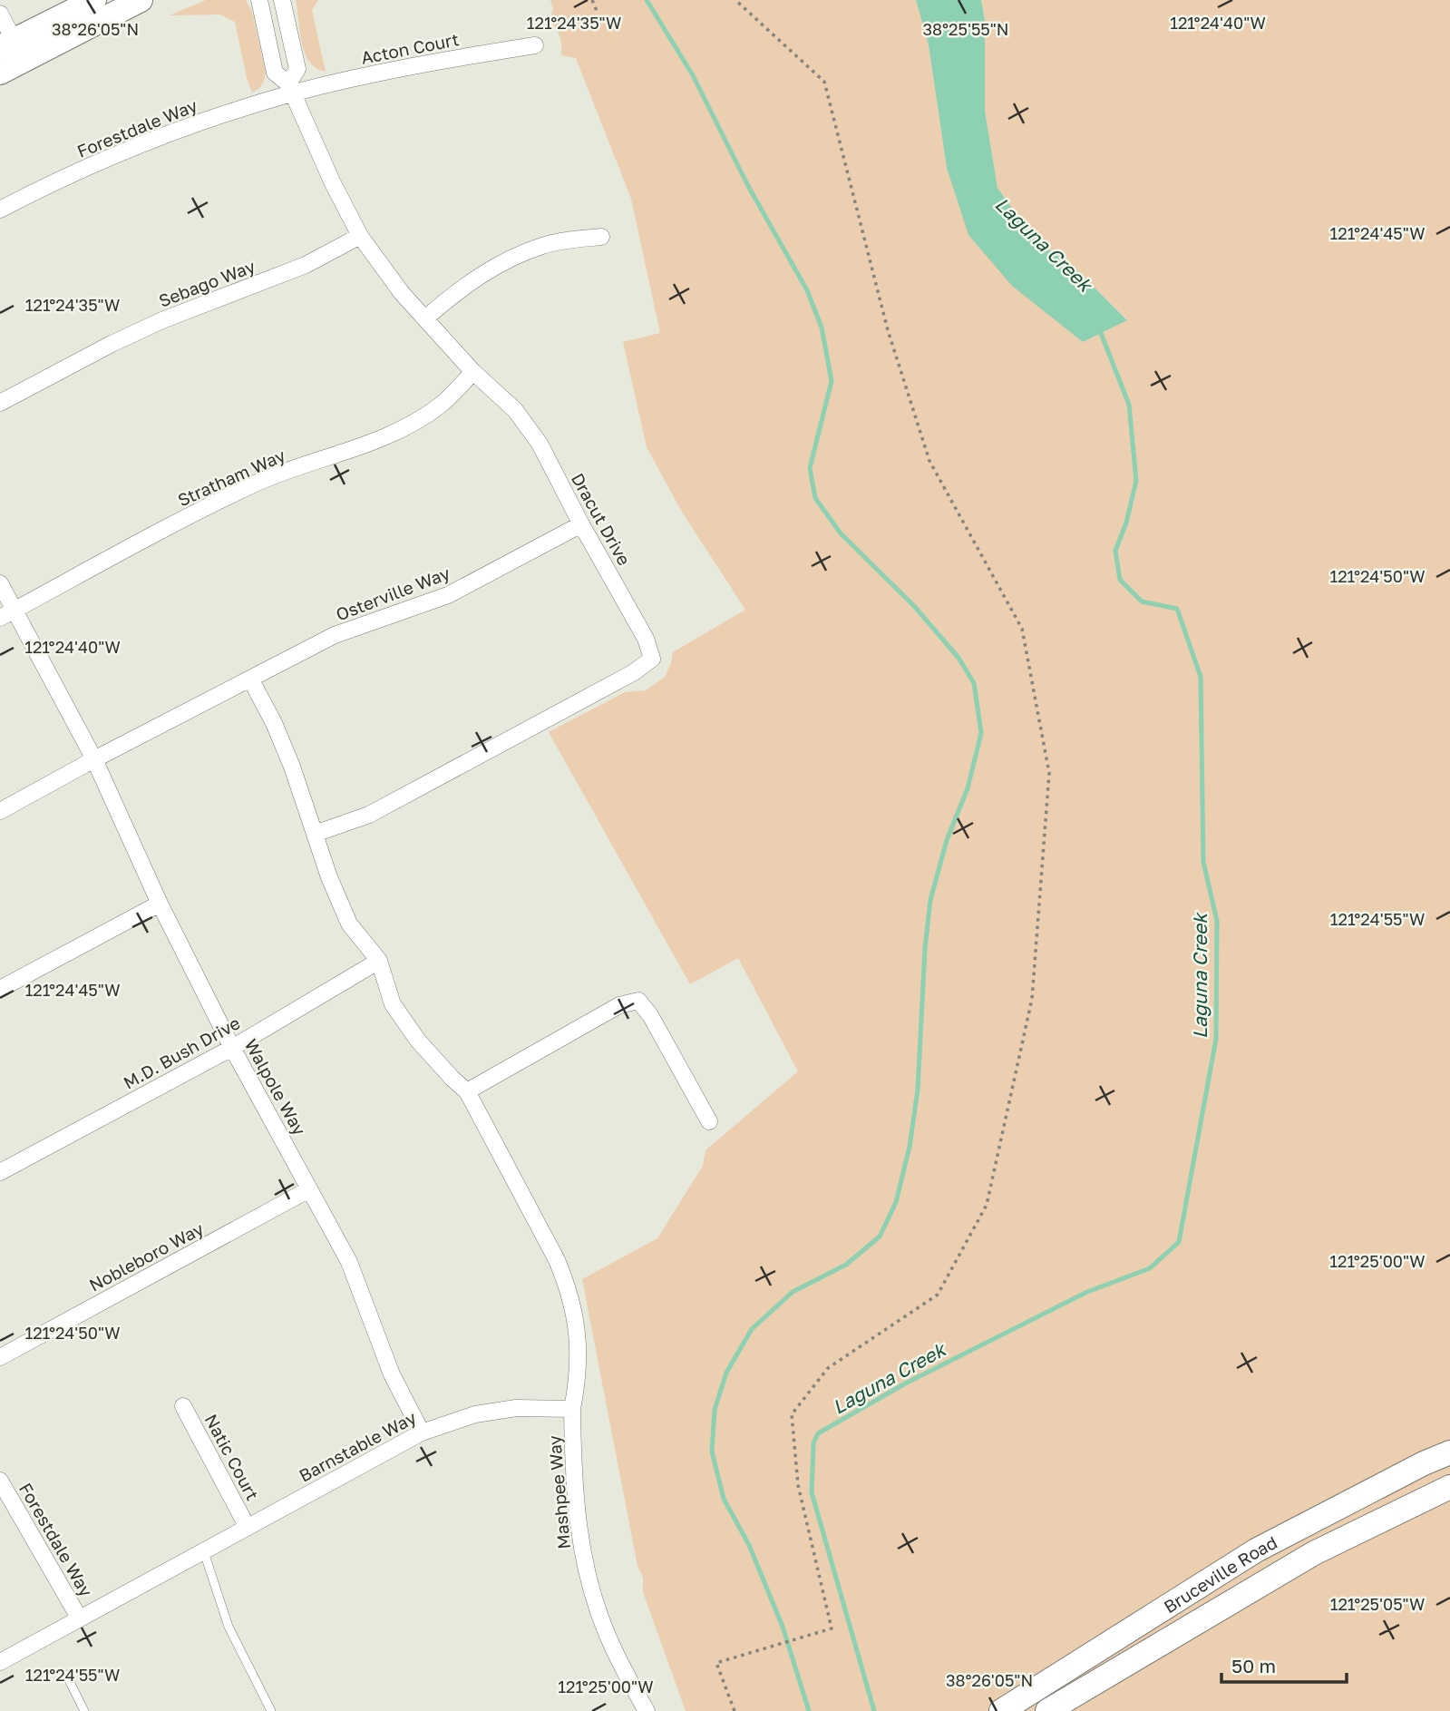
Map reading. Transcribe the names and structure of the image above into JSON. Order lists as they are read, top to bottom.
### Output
{
  "streets": {
    "main road": ["Bruceville Road"],
    "street": [
      "Acton Court",
      "Forestdale Way",
      "Sebago Way",
      "Stratham Way",
      "Dracut Drive",
      "Osterville Way",
      "M.D. Bush Drive",
      "Walpole Way",
      "Nobleboro Way",
      "Barnstable Way",
      "Natic Court",
      "Mashpee Way"
    ]
  },
  "crossings": [
    ["Acton Court", "Forestdale Way"],
    ["Acton Court", "Dracut Drive"],
    ["Forestdale Way", "Dracut Drive"],
    ["Forestdale Way", "Barnstable Way"],
    ["Sebago Way", "Dracut Drive"],
    ["Stratham Way", "Dracut Drive"],
    ["Stratham Way", "Walpole Way"],
    ["Dracut Drive", "Osterville Way"],
    ["M.D. Bush Drive", "Walpole Way"],
    ["Walpole Way", "Nobleboro Way"],
    ["Walpole Way", "Barnstable Way"],
    ["Barnstable Way", "Natic Court"],
    ["Barnstable Way", "Mashpee Way"]
  ],
  "water": ["Laguna Creek"],
  "scale_bar": "50 m",
  "coordinates": [
    "121°24'35\"W",
    "121°24'40\"W",
    "38°25'55\"N",
    "38°26'05\"N",
    "121°24'45\"W",
    "121°24'50\"W",
    "121°24'55\"W",
    "121°25'00\"W",
    "121°25'05\"W"
  ]
}
